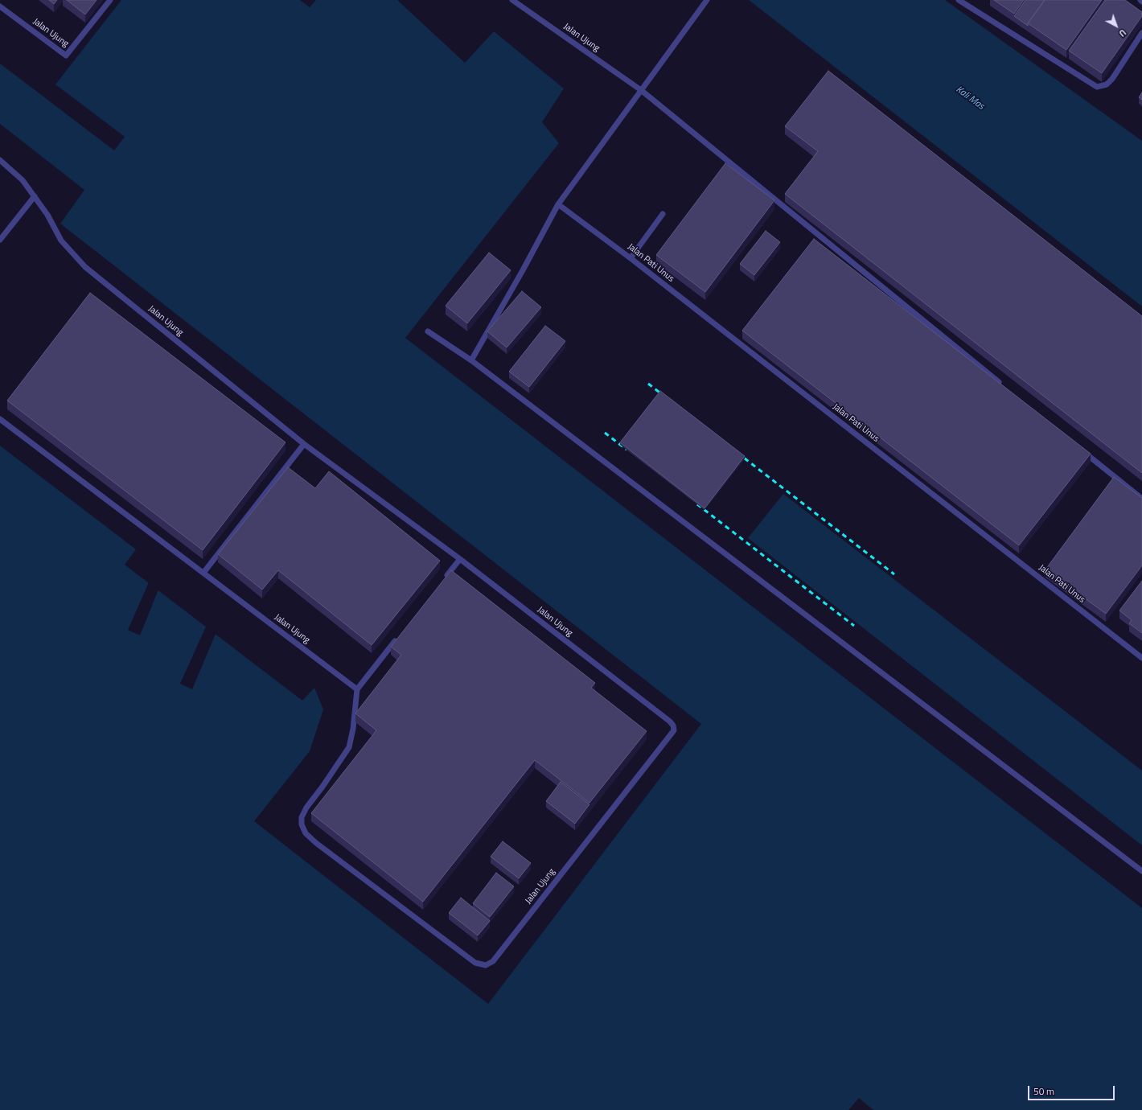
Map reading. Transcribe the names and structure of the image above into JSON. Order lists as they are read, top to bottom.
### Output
{
  "streets": {
    "lane": ["Jalan Ujung", "Jalan Pati Unus"]
  },
  "water": ["Kali Mas"],
  "scale_bar": "50 m",
  "north": "bottom right"
}
